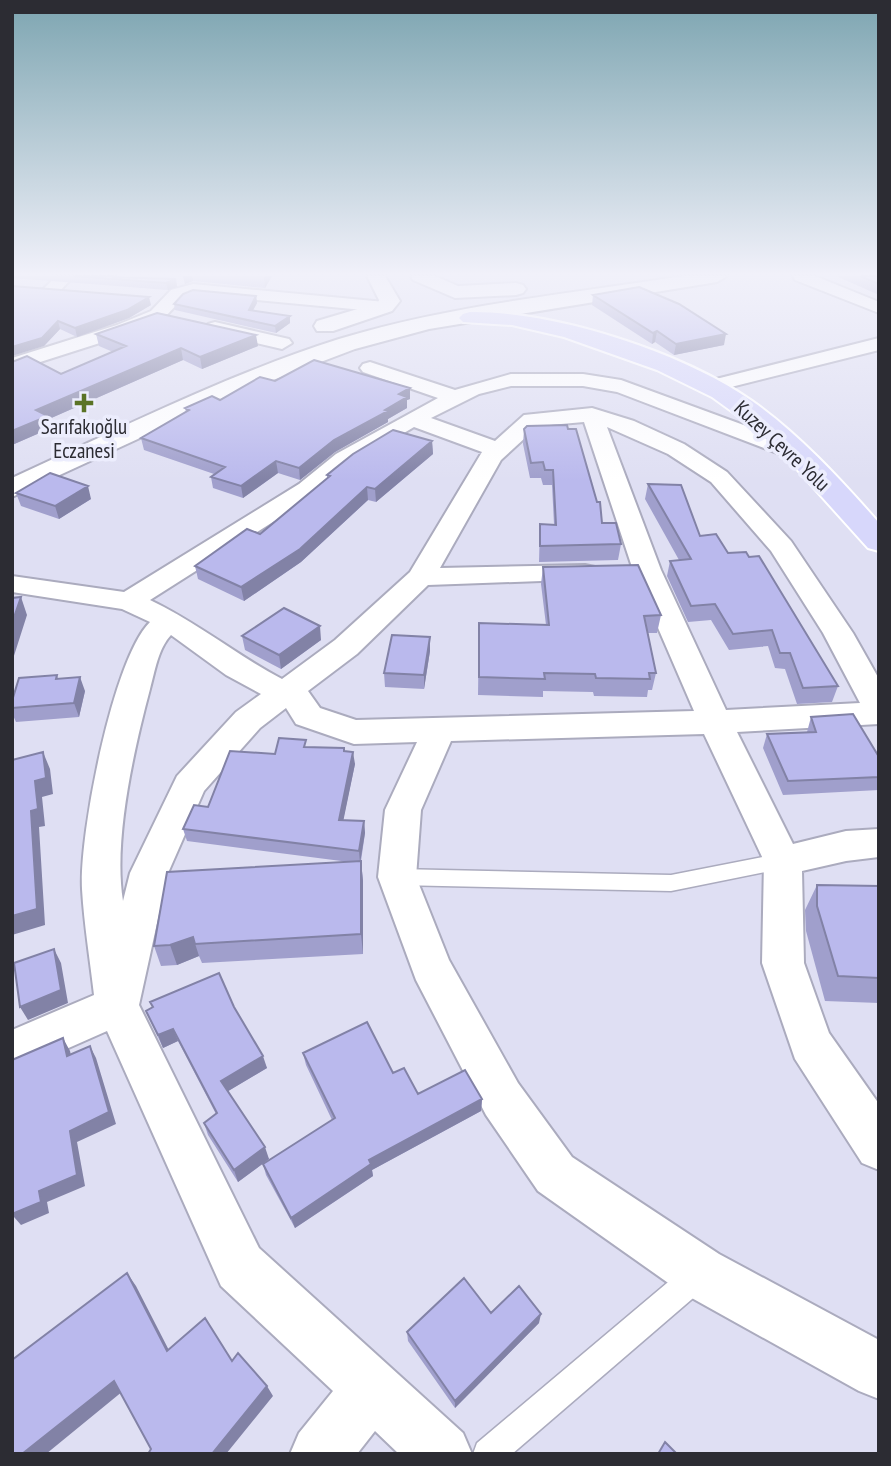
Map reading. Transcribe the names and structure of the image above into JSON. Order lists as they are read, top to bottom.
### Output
{
  "streets": {
    "main road": ["Kuzey Çevre Yolu"]
  },
  "places": {
    "health": ["Sarıfakıoğlu Eczanesi"]
  }
}
